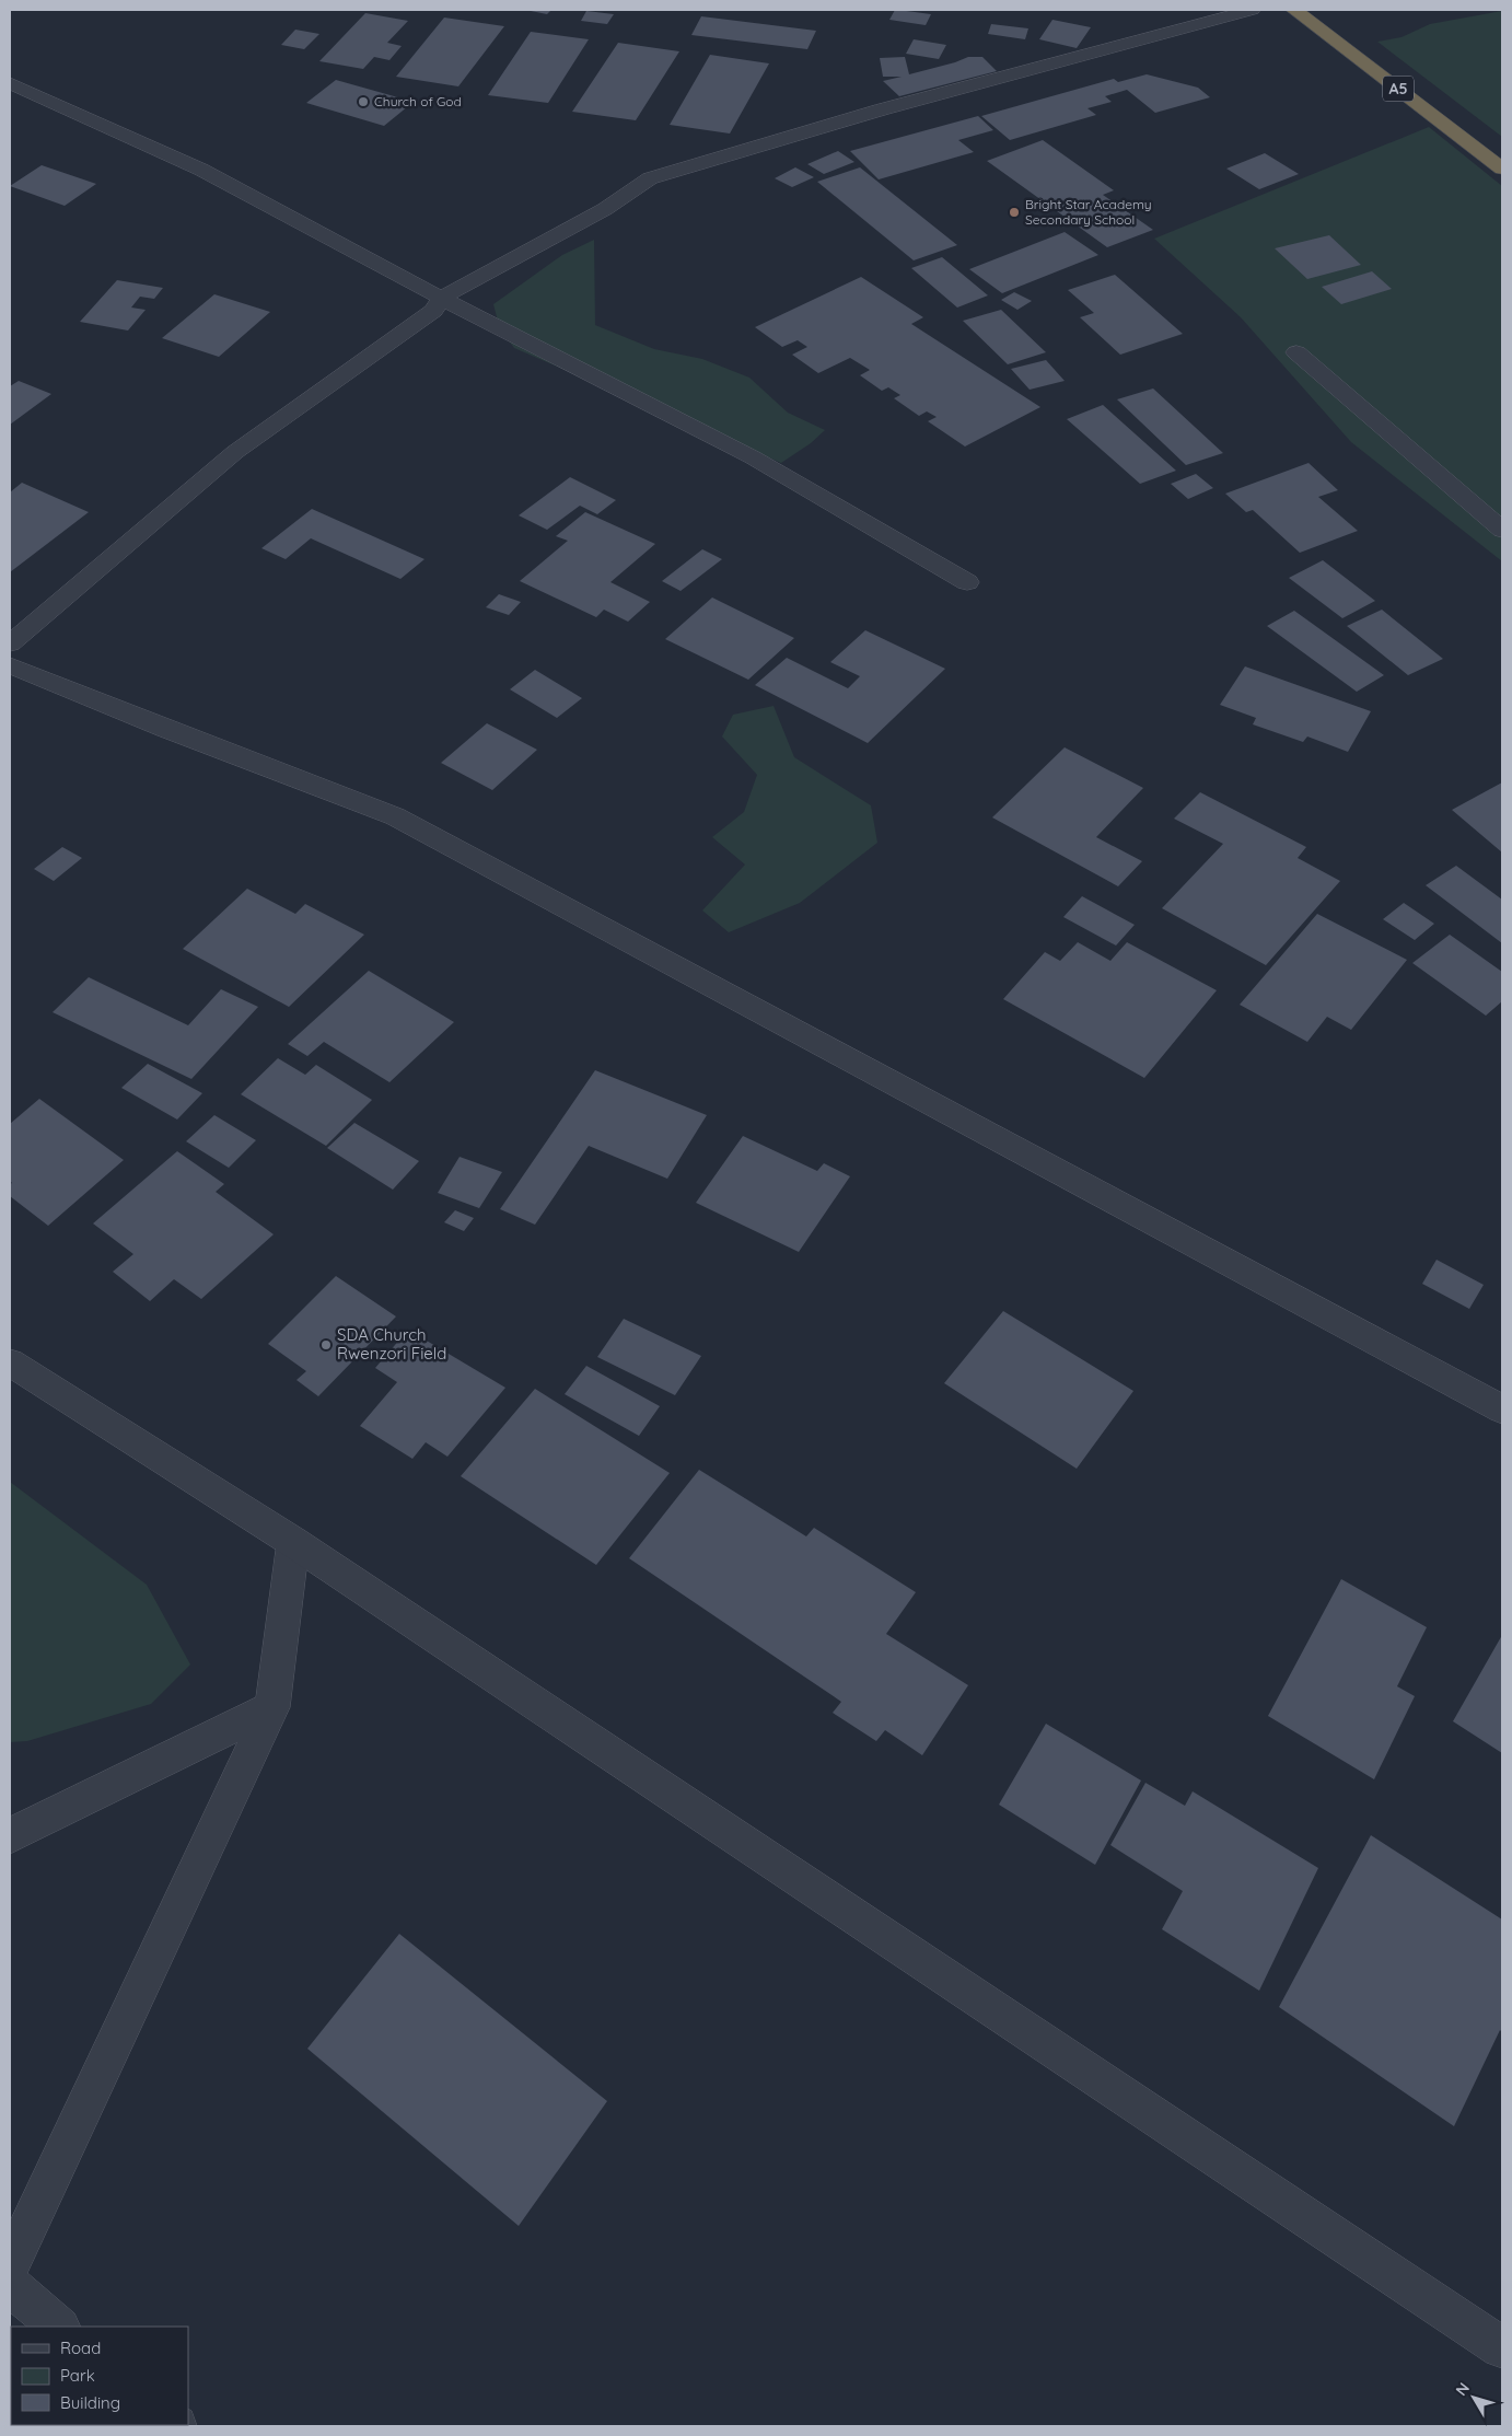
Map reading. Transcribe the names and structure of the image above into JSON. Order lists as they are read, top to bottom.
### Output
{
  "streets": {
    "highway": ["A5"]
  },
  "places": ["Church of God", "Bright Star Academy Secondary School", "SDA Church Rwenzori Field"],
  "legend": ["Road", "Park", "Building"],
  "north": "top left"
}
